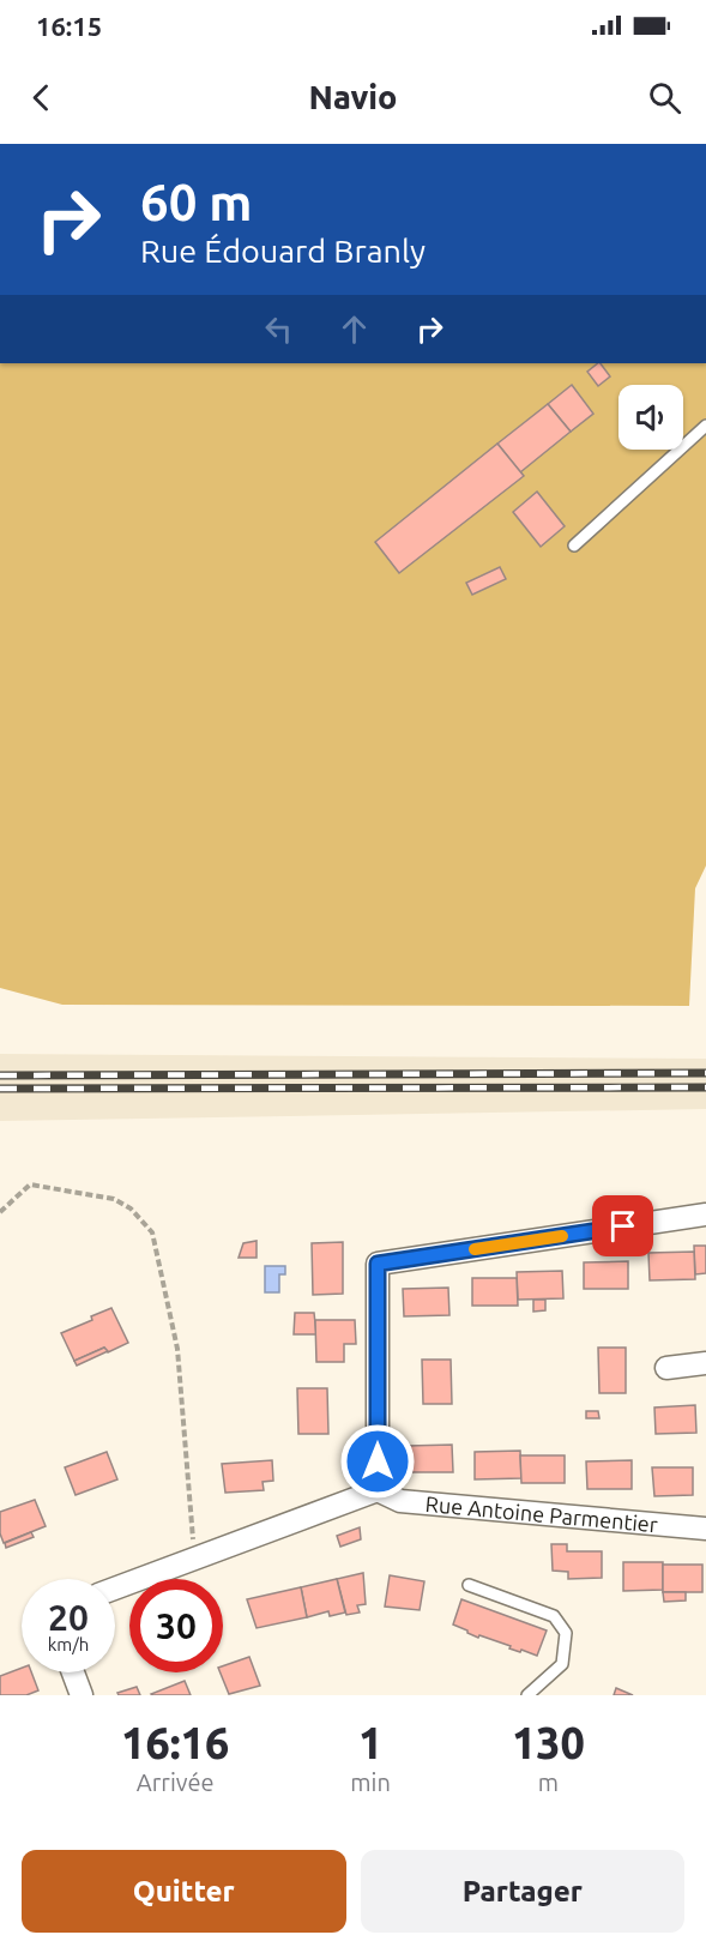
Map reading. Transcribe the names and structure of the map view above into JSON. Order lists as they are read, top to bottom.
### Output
{
  "streets": {
    "street": ["Rue Antoine Parmentier"]
  },
  "page": {
    "status": "16:15",
    "header": "Navio",
    "turn": ["60 m", "Rue Édouard Branly"],
    "speed": "20 km/h",
    "limit": "30",
    "eta": [
      "16:16",
      "Arrivée",
      "1",
      "min",
      "130",
      "m"
    ],
    "buttons": ["Quitter", "Partager"]
  }
}
